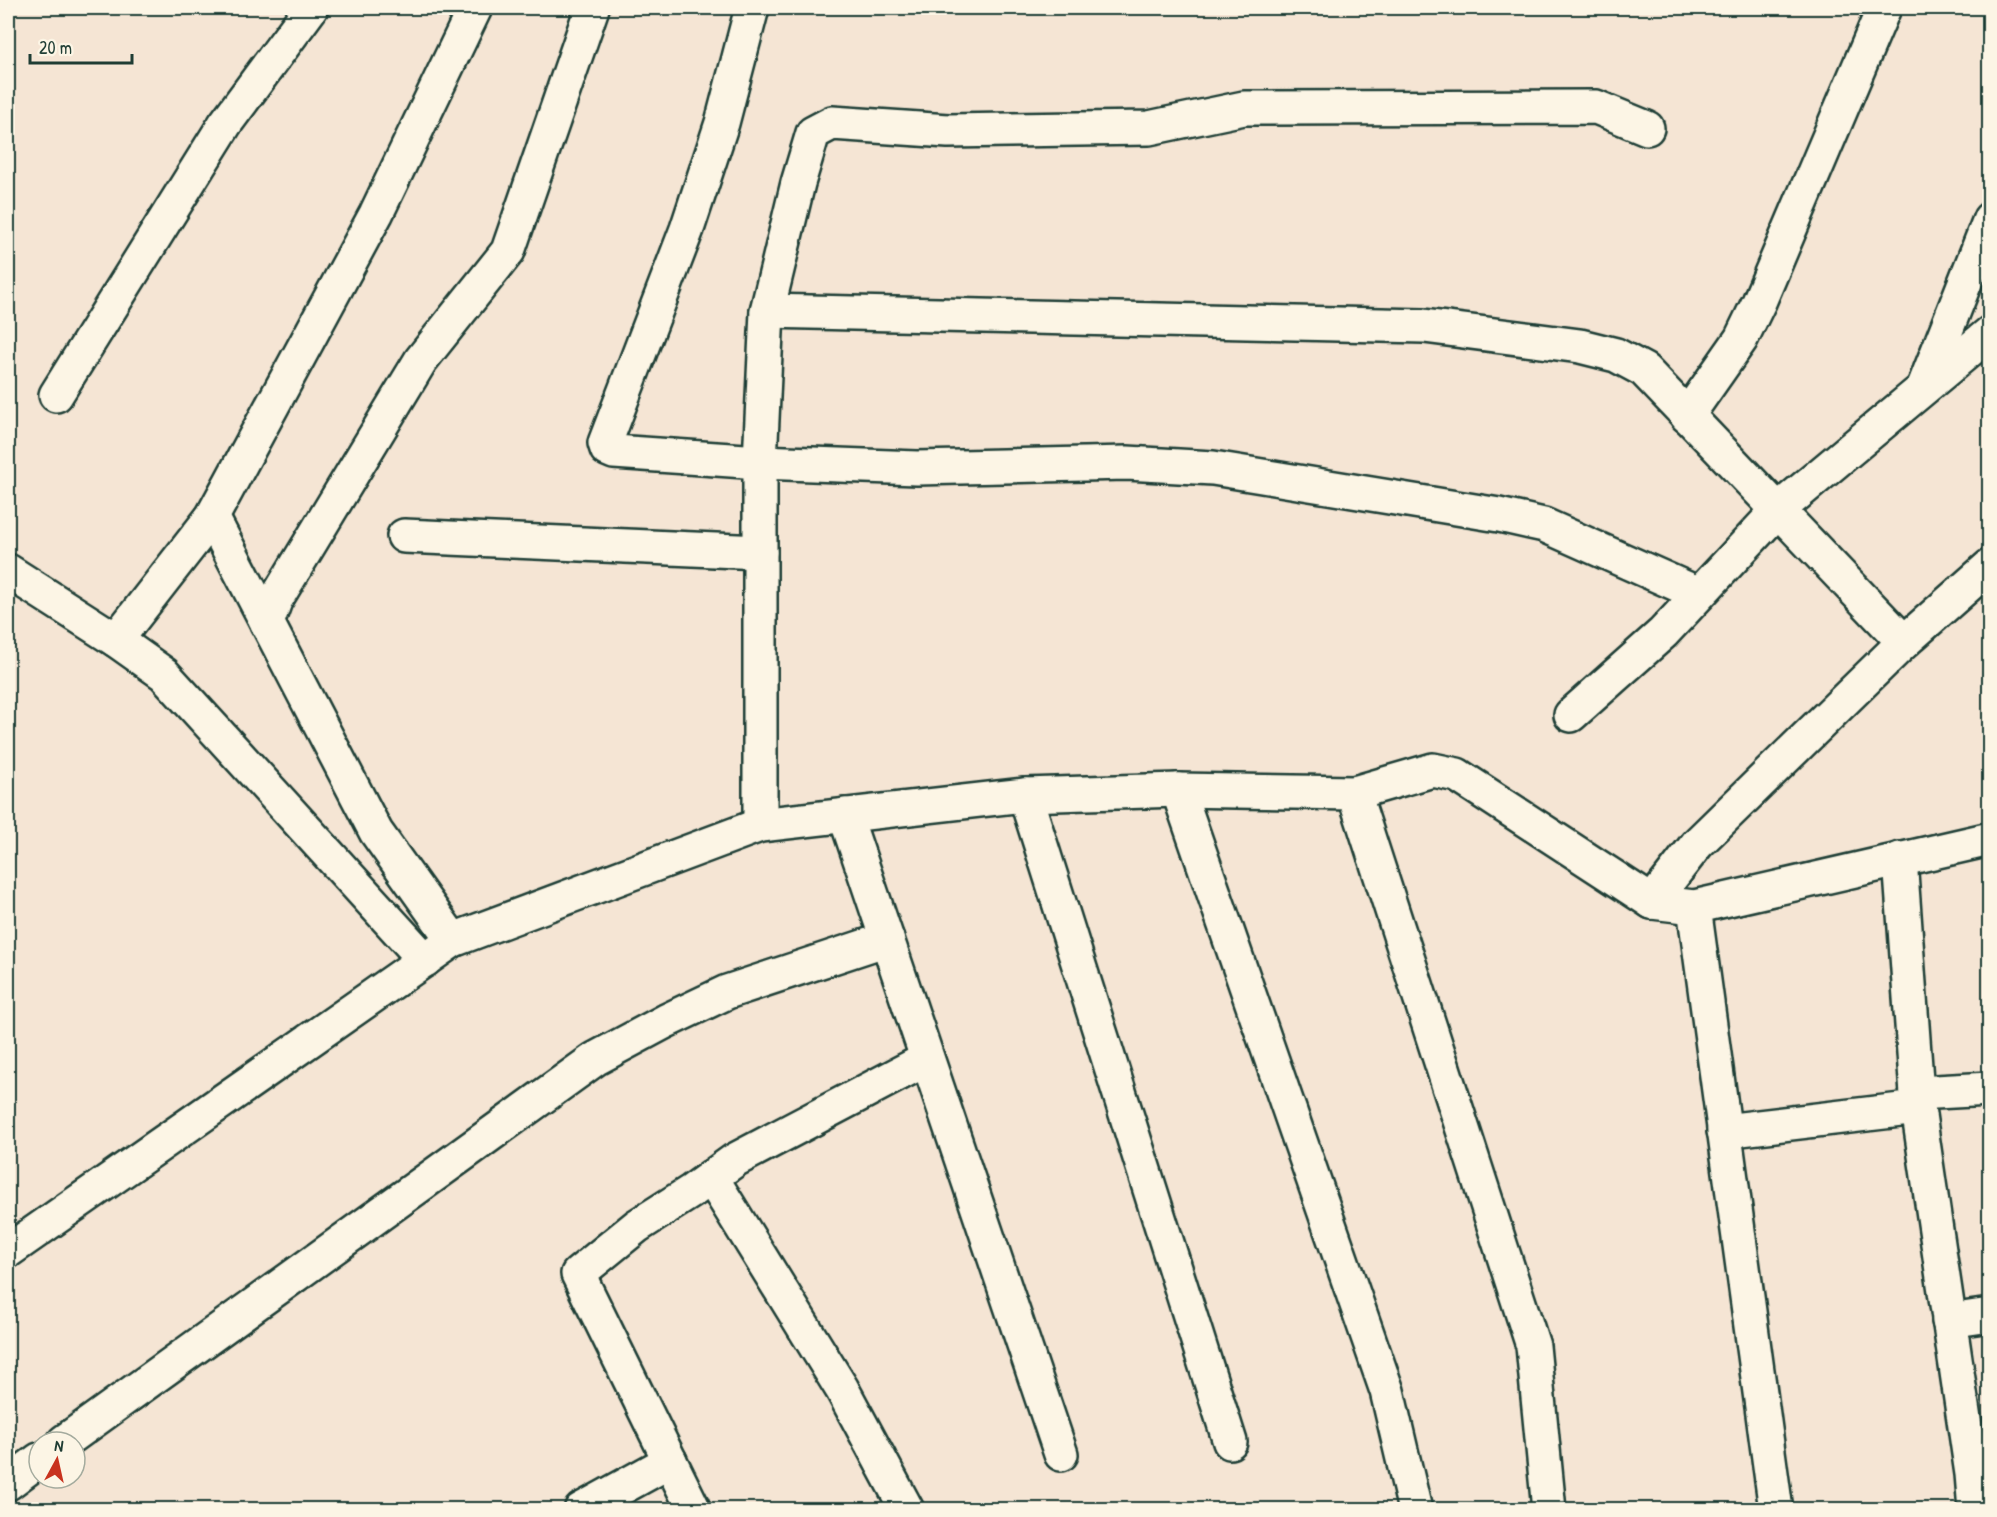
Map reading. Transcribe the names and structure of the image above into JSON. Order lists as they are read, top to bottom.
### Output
{
  "scale_bar": "20 m",
  "north": "top"
}
